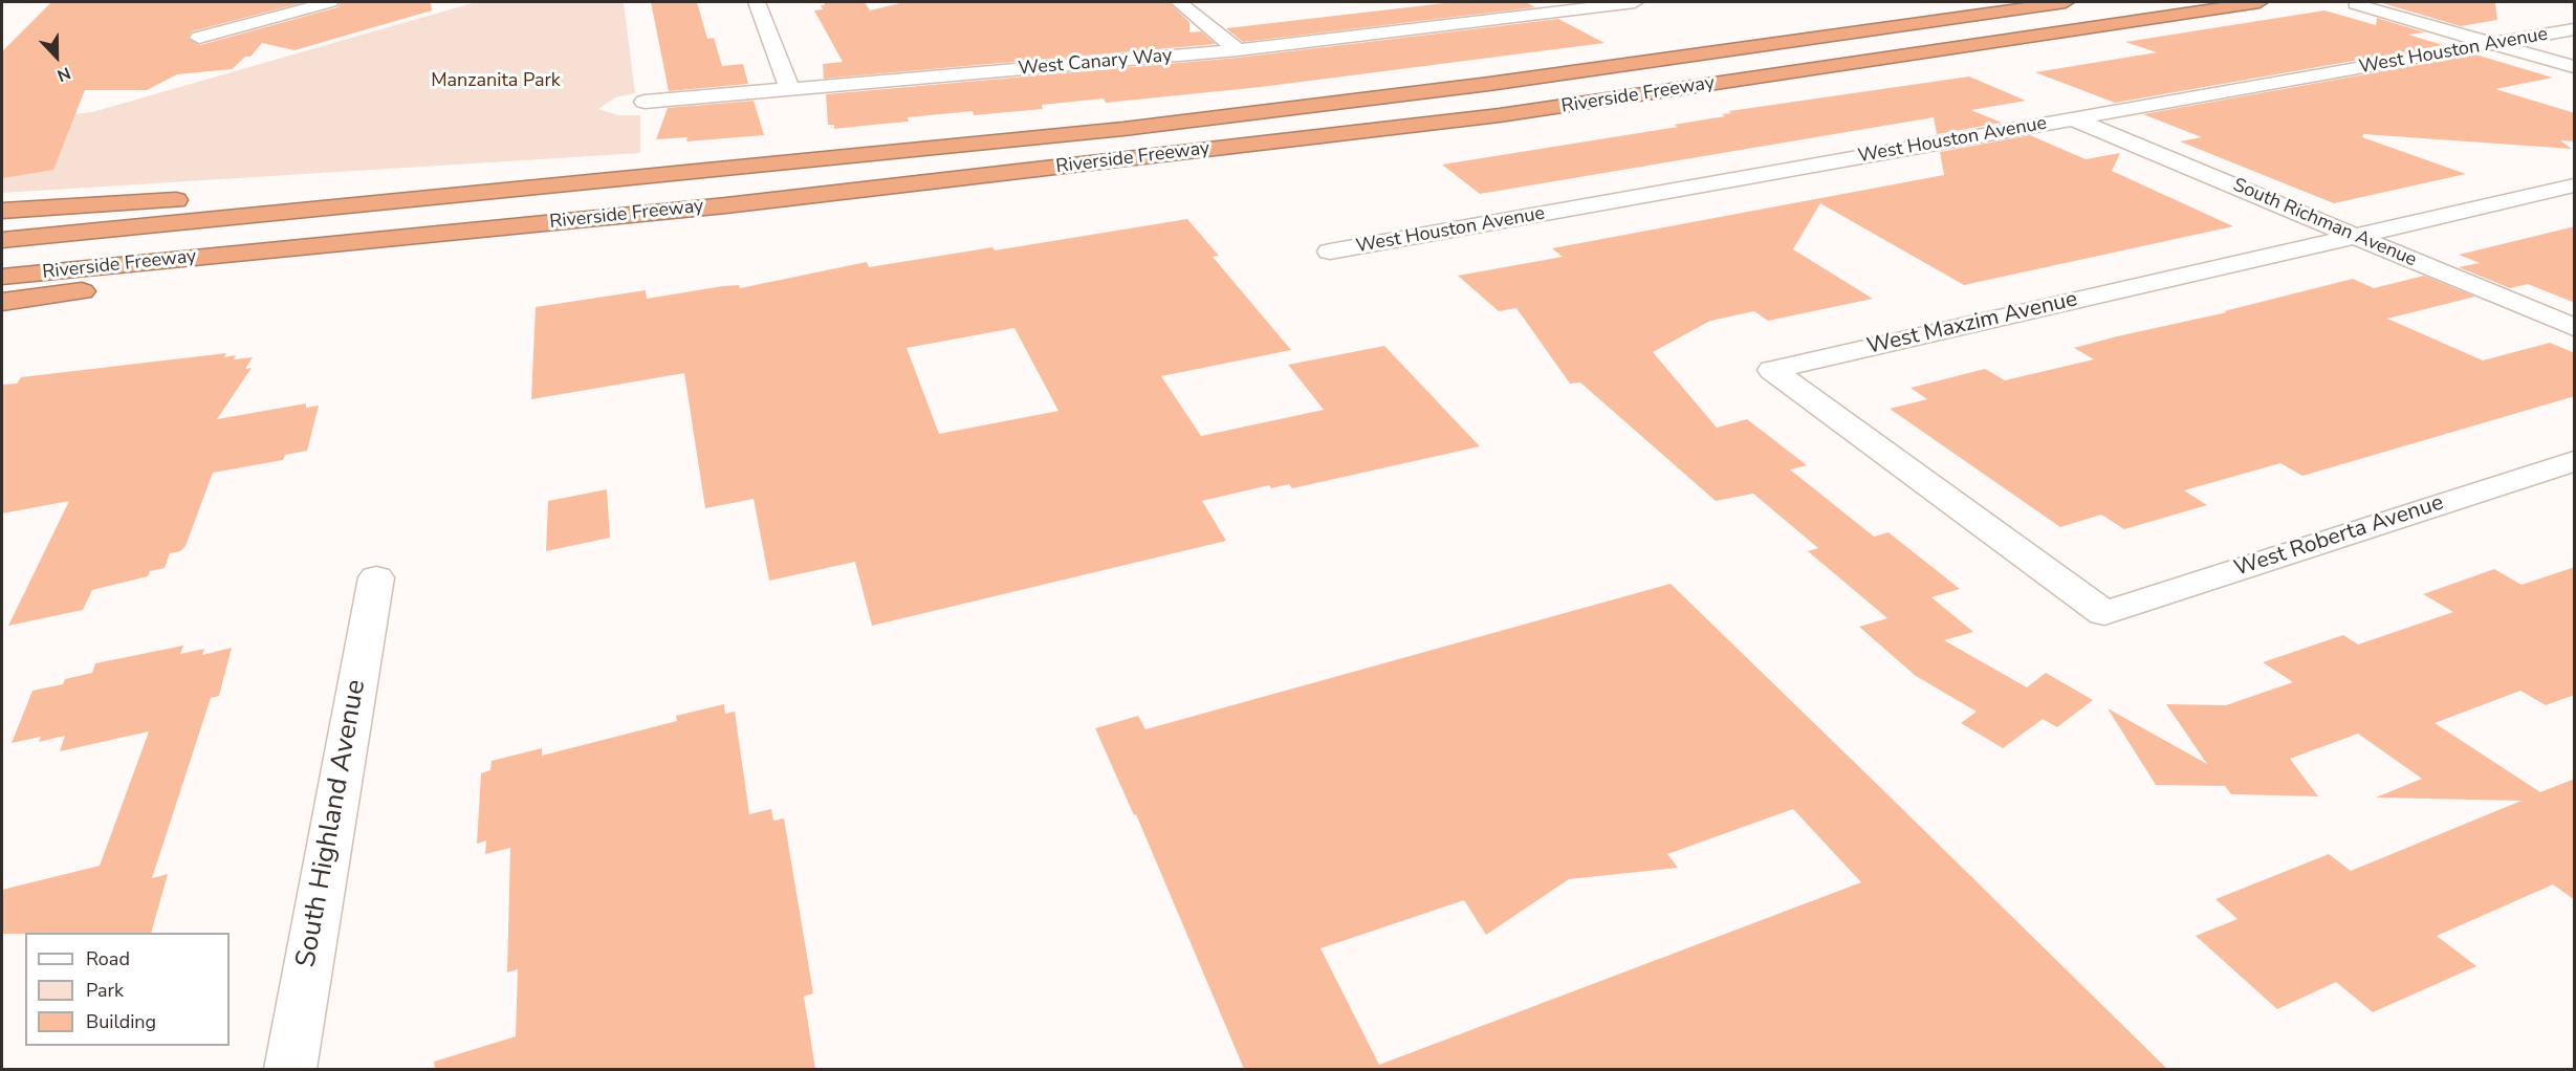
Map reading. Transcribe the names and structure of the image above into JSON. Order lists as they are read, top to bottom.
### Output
{
  "streets": {
    "highway": ["Riverside Freeway"],
    "street": [
      "West Houston Avenue",
      "West Canary Way",
      "South Richman Avenue",
      "West Maxzim Avenue",
      "West Roberta Avenue",
      "South Highland Avenue"
    ]
  },
  "crossings": [
    ["West Houston Avenue", "South Richman Avenue"],
    ["South Richman Avenue", "West Maxzim Avenue"],
    ["West Maxzim Avenue", "West Roberta Avenue"]
  ],
  "parks": ["Manzanita Park"],
  "legend": ["Road", "Park", "Building"],
  "north": "bottom"
}
